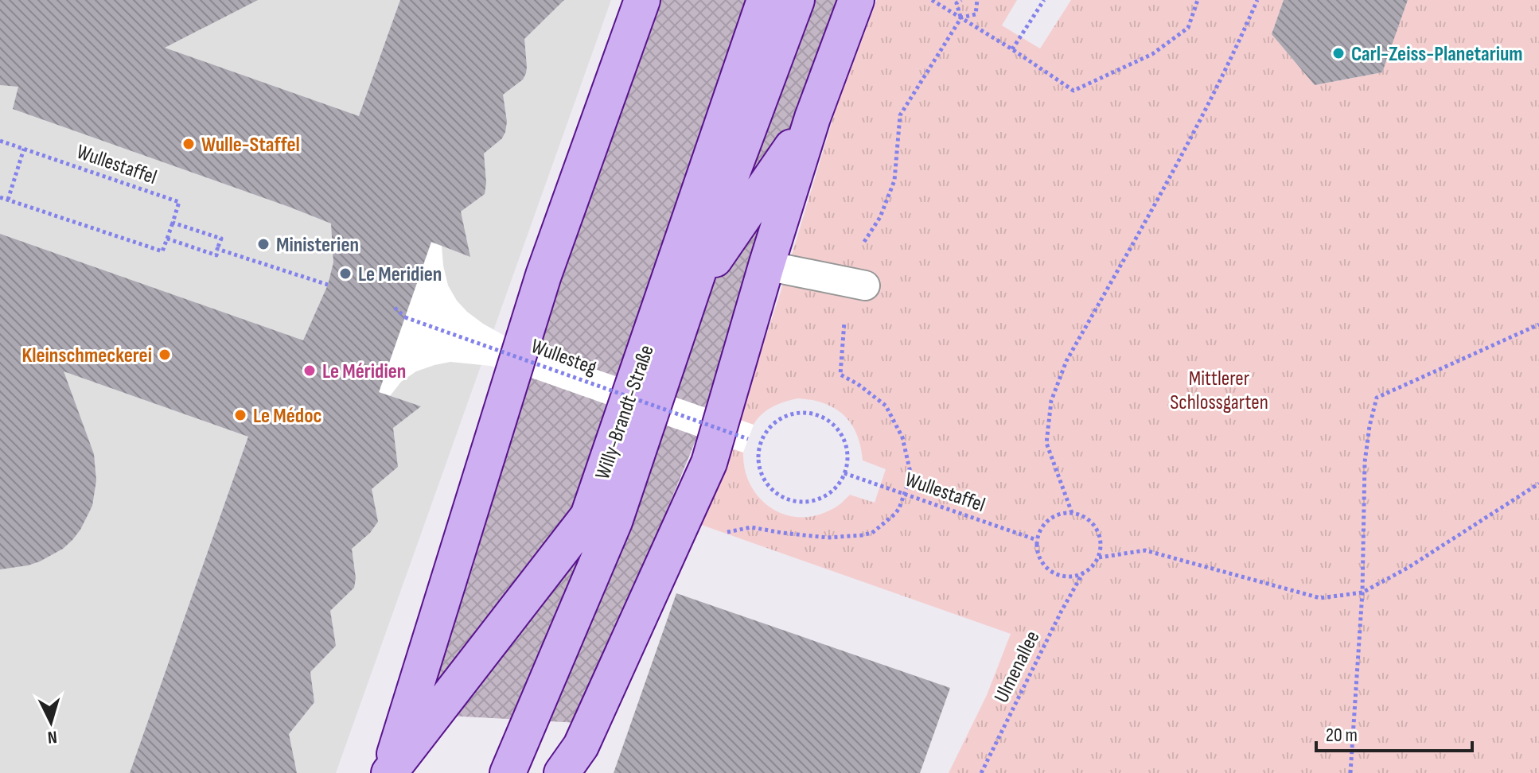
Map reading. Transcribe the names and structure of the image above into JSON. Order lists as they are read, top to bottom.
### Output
{
  "streets": {
    "main road": ["Willy-Brandt-Straße"],
    "path": ["Wullestaffel", "Wullesteg", "Ulmenallee"]
  },
  "crossings": [
    ["Wullestaffel", "Ulmenallee"]
  ],
  "parks": ["Mittlerer Schlossgarten"],
  "places": [
    "Carl-Zeiss-Planetarium",
    "Wulle-Staffel",
    "Ministerien",
    "Le Meridien",
    "Kleinschmeckerei",
    "Le Méridien",
    "Le Médoc"
  ],
  "scale_bar": "20 m",
  "north": "bottom"
}
